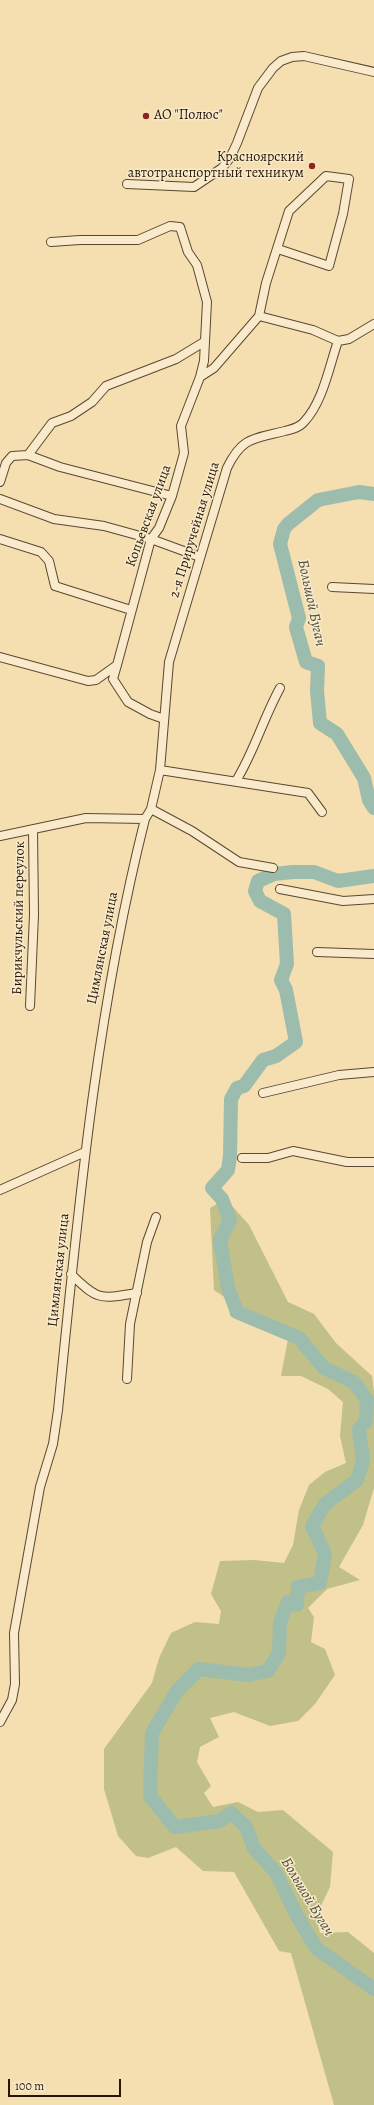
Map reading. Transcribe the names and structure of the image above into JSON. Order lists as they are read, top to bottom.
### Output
{
  "streets": {
    "street": [
      "Копьевская улица",
      "2-я Приручейная улица",
      "Бирикчульский переулок",
      "Цимлянская улица"
    ]
  },
  "crossings": [
    ["Копьевская улица", "2-я Приручейная улица"],
    ["2-я Приручейная улица", "Цимлянская улица"]
  ],
  "water": ["Большой Бугач"],
  "places": ["АО \"Полюс\"", "Красноярский автотранспортный техникум"],
  "scale_bar": "100 m"
}
